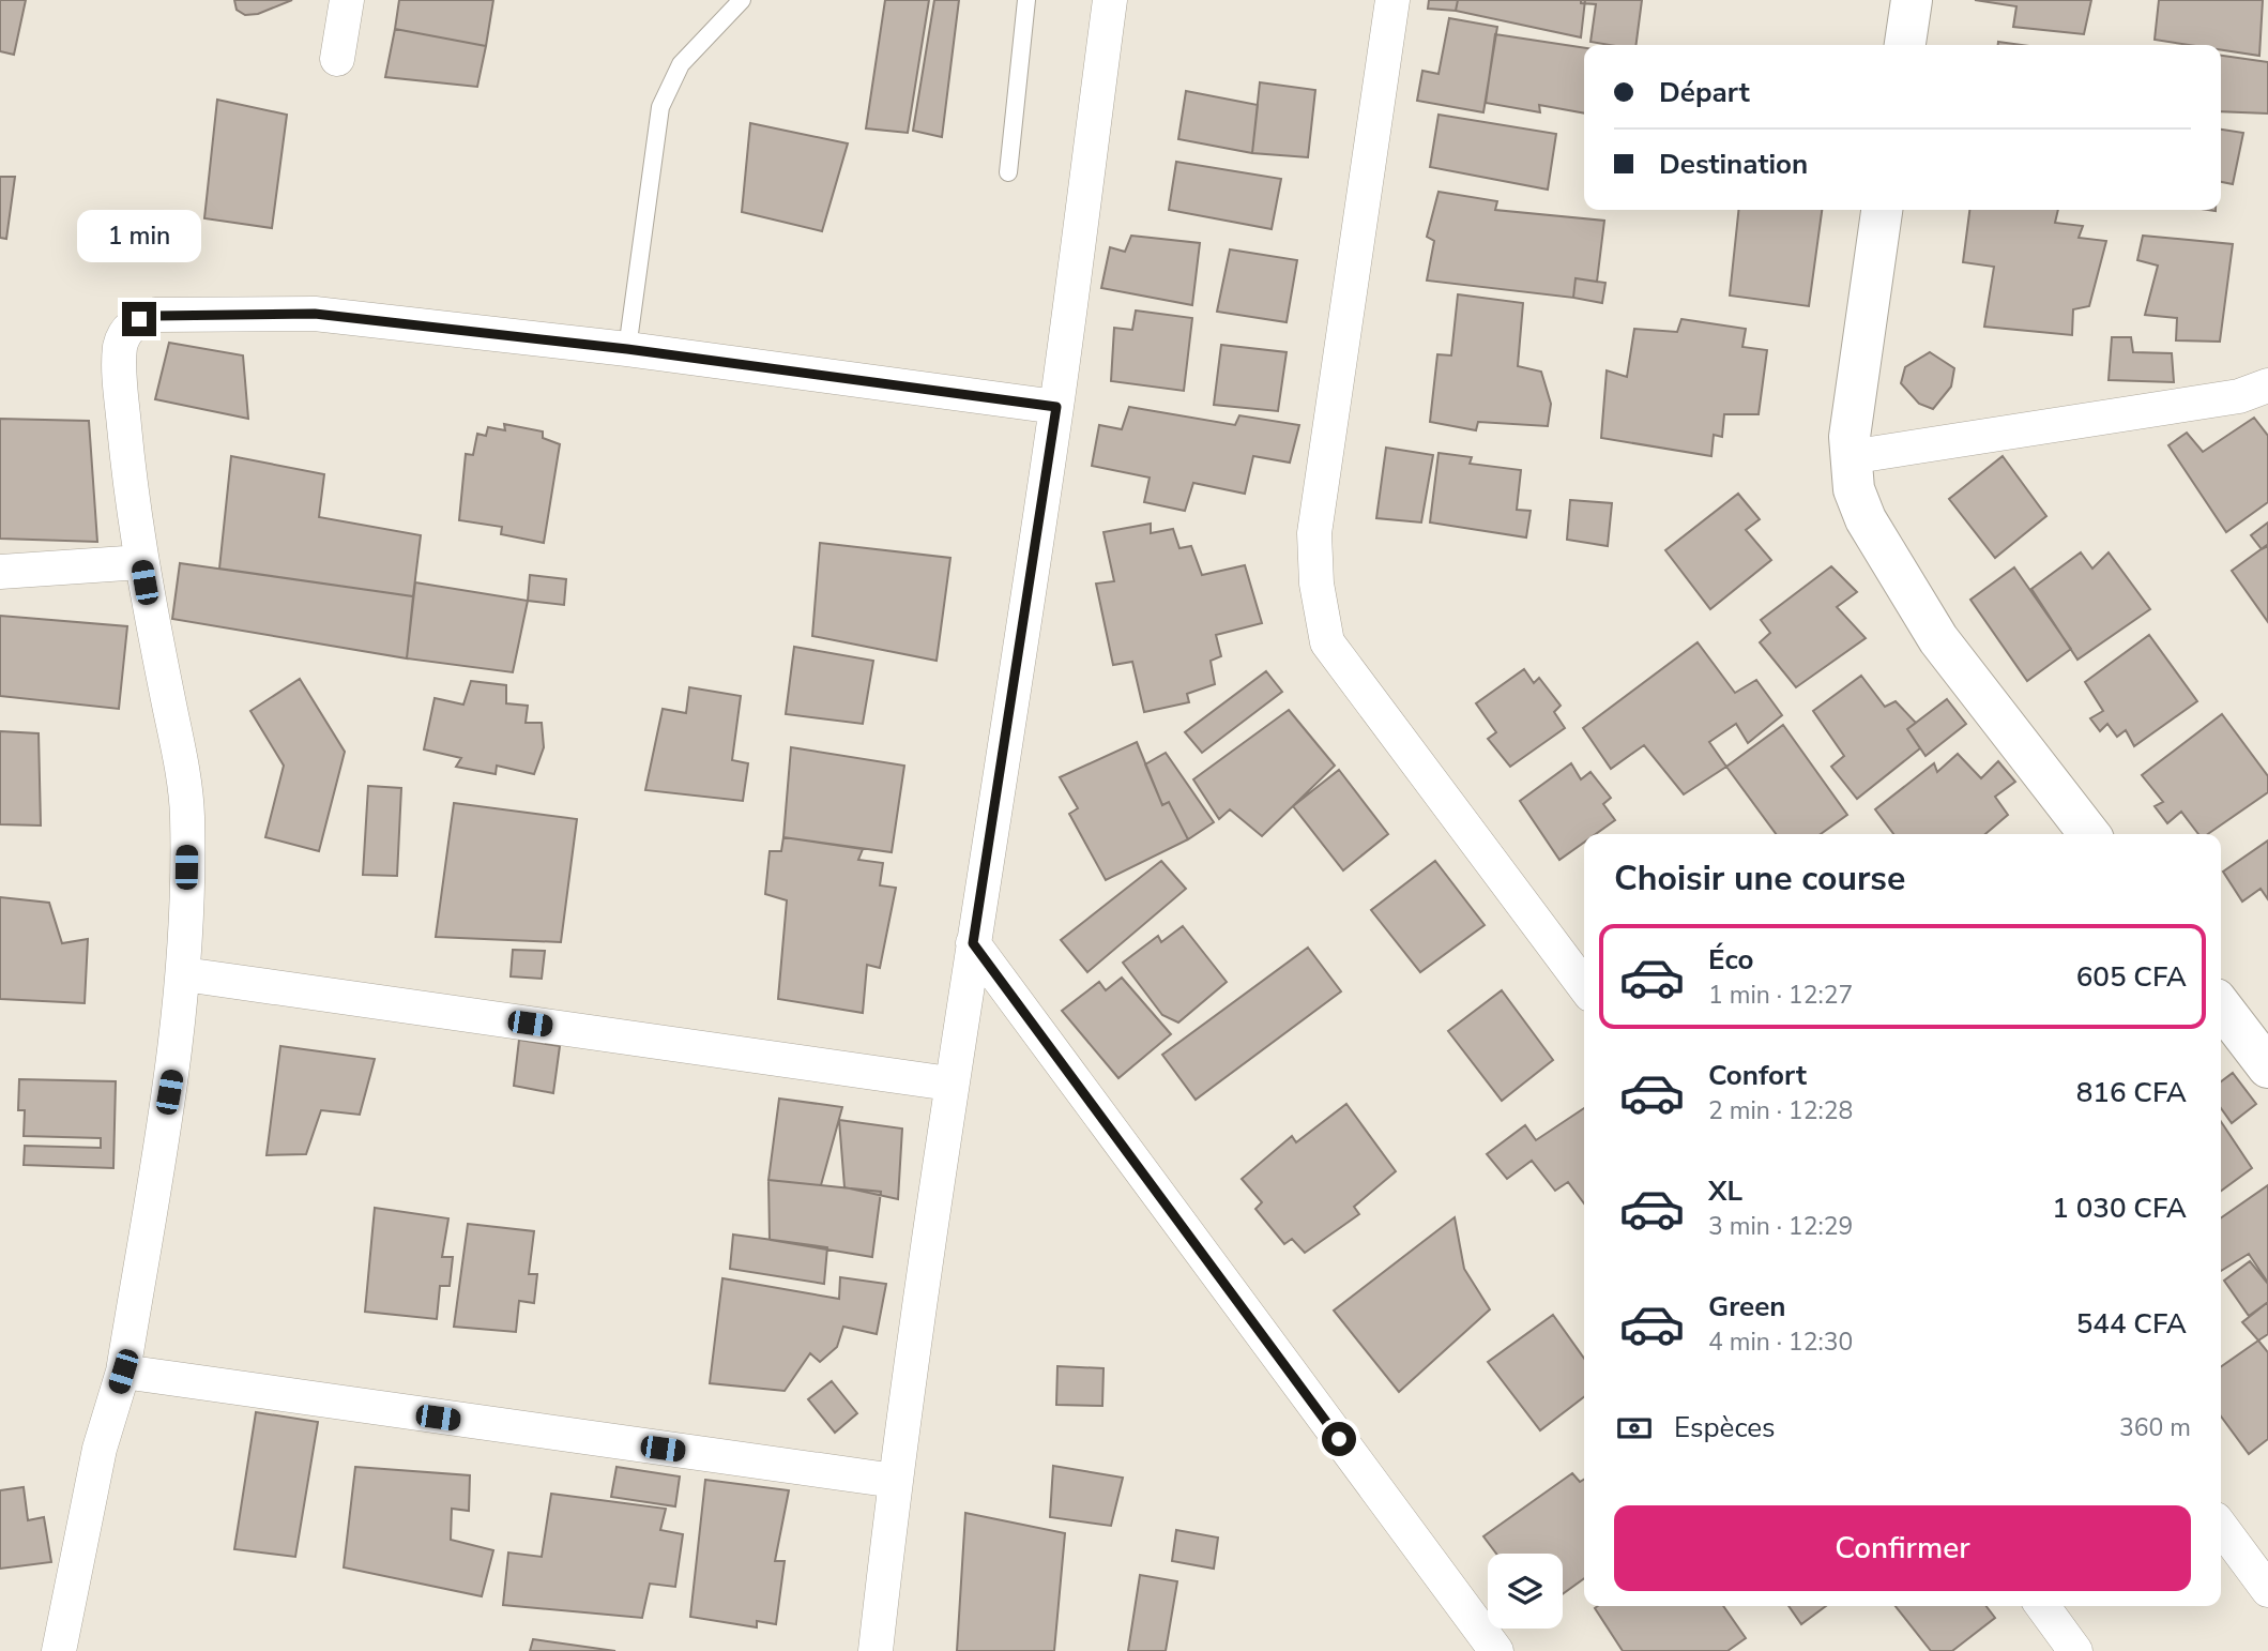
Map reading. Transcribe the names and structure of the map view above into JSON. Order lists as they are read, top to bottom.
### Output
{
  "page": {
    "banner": ["Départ", "Destination"],
    "bubble": "1 min",
    "heading": "Choisir une course",
    "list": [
      {
        "name": "Éco",
        "note": "1 min · 12:27",
        "value": "605 CFA"
      },
      {
        "name": "Confort",
        "note": "2 min · 12:28",
        "value": "816 CFA"
      },
      {
        "name": "XL",
        "note": "3 min · 12:29",
        "value": "1 030 CFA"
      },
      {
        "name": "Green",
        "note": "4 min · 12:30",
        "value": "544 CFA"
      }
    ],
    "pay": ["Espèces", "360 m"],
    "buttons": "Confirmer"
  }
}
